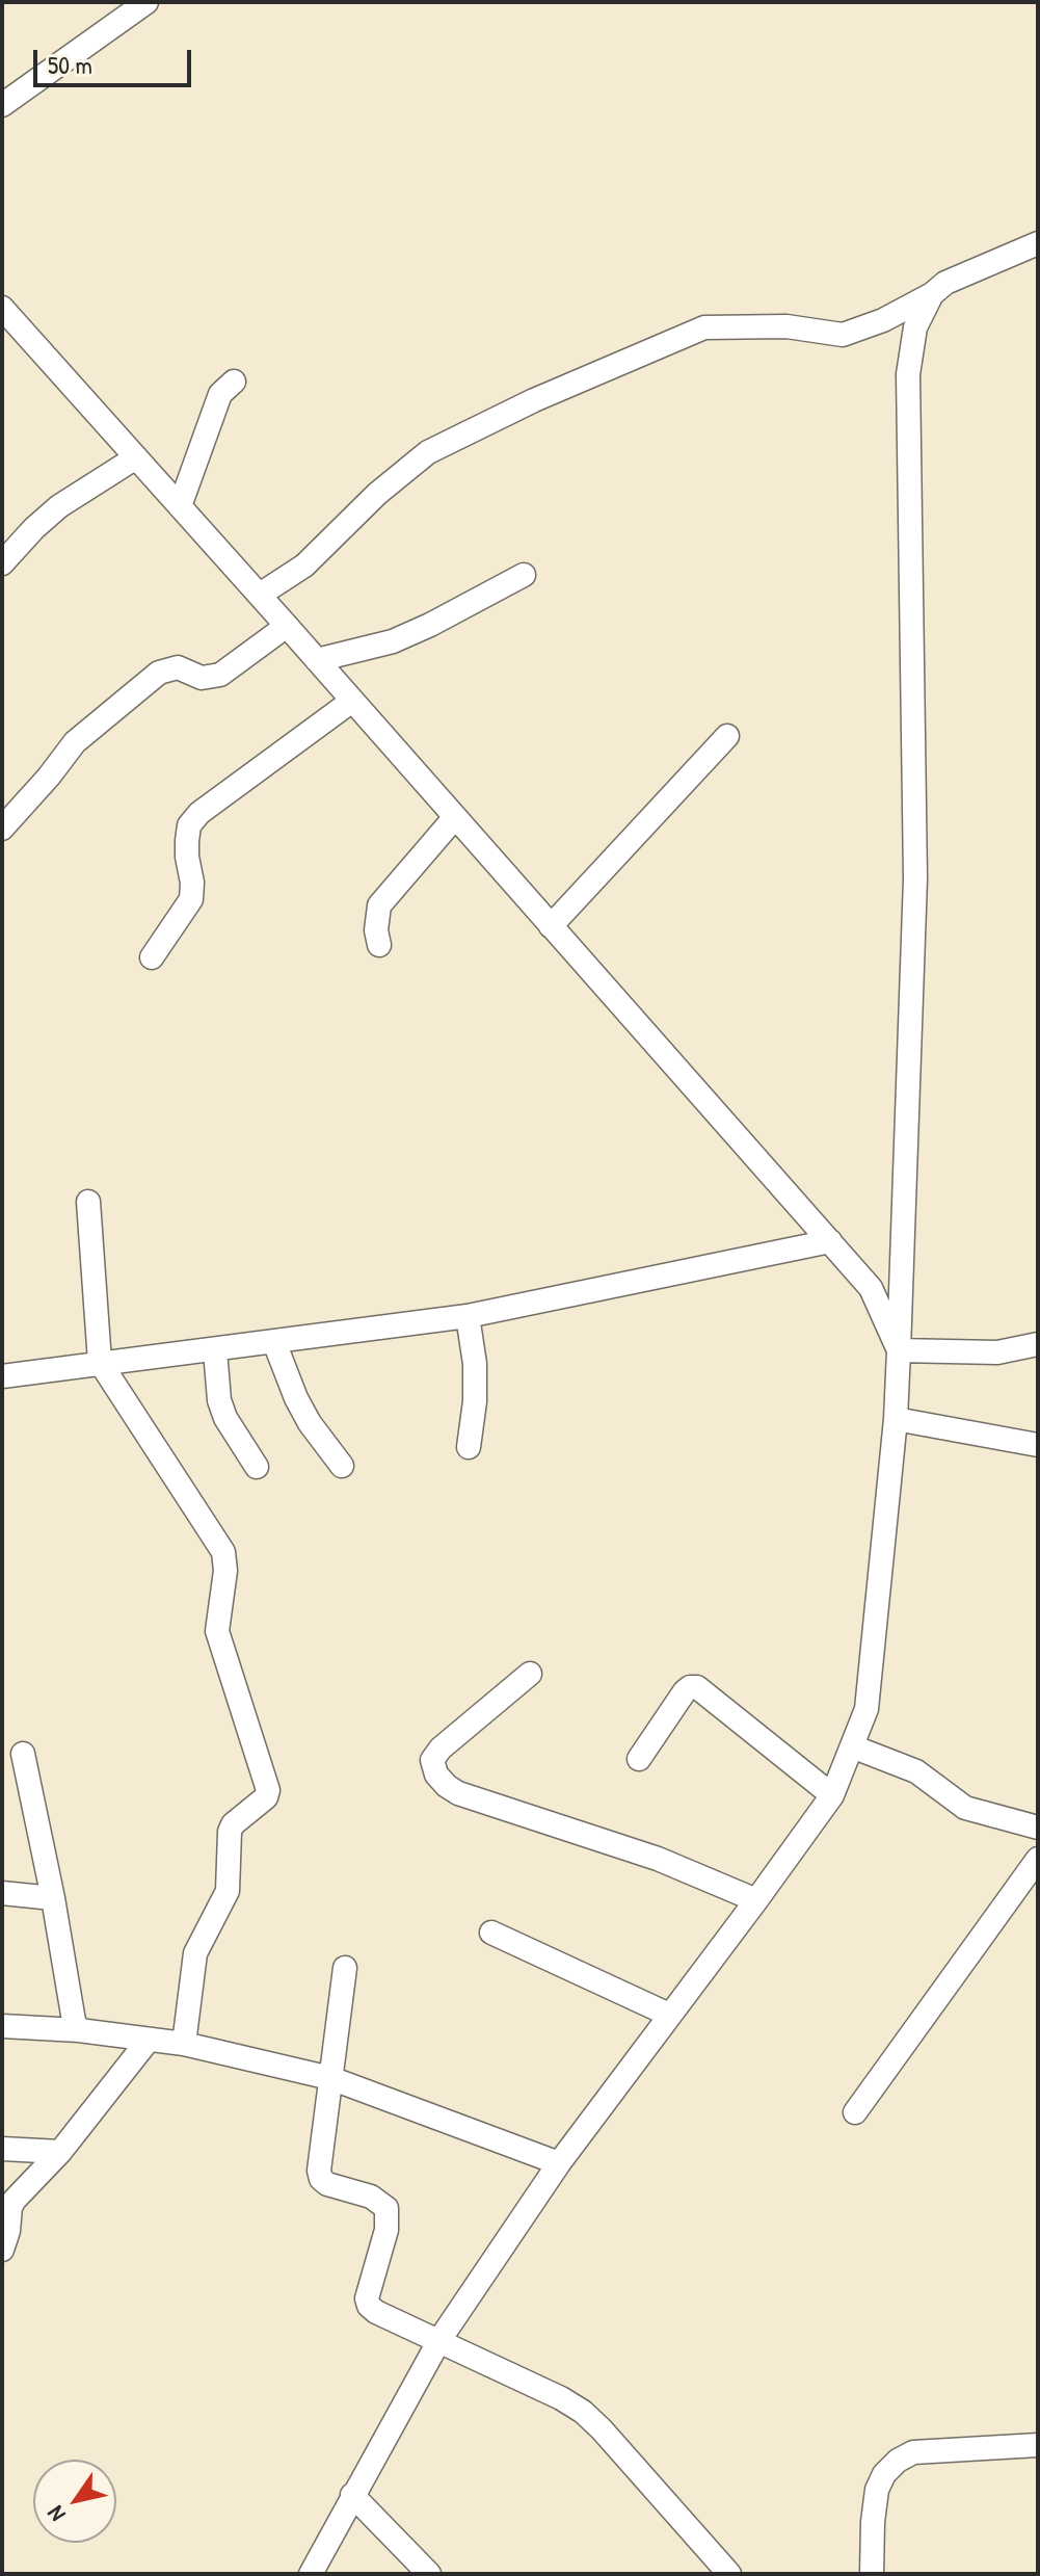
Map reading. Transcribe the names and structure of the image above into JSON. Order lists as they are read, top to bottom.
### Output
{
  "scale_bar": "50 m",
  "north": "bottom left"
}
